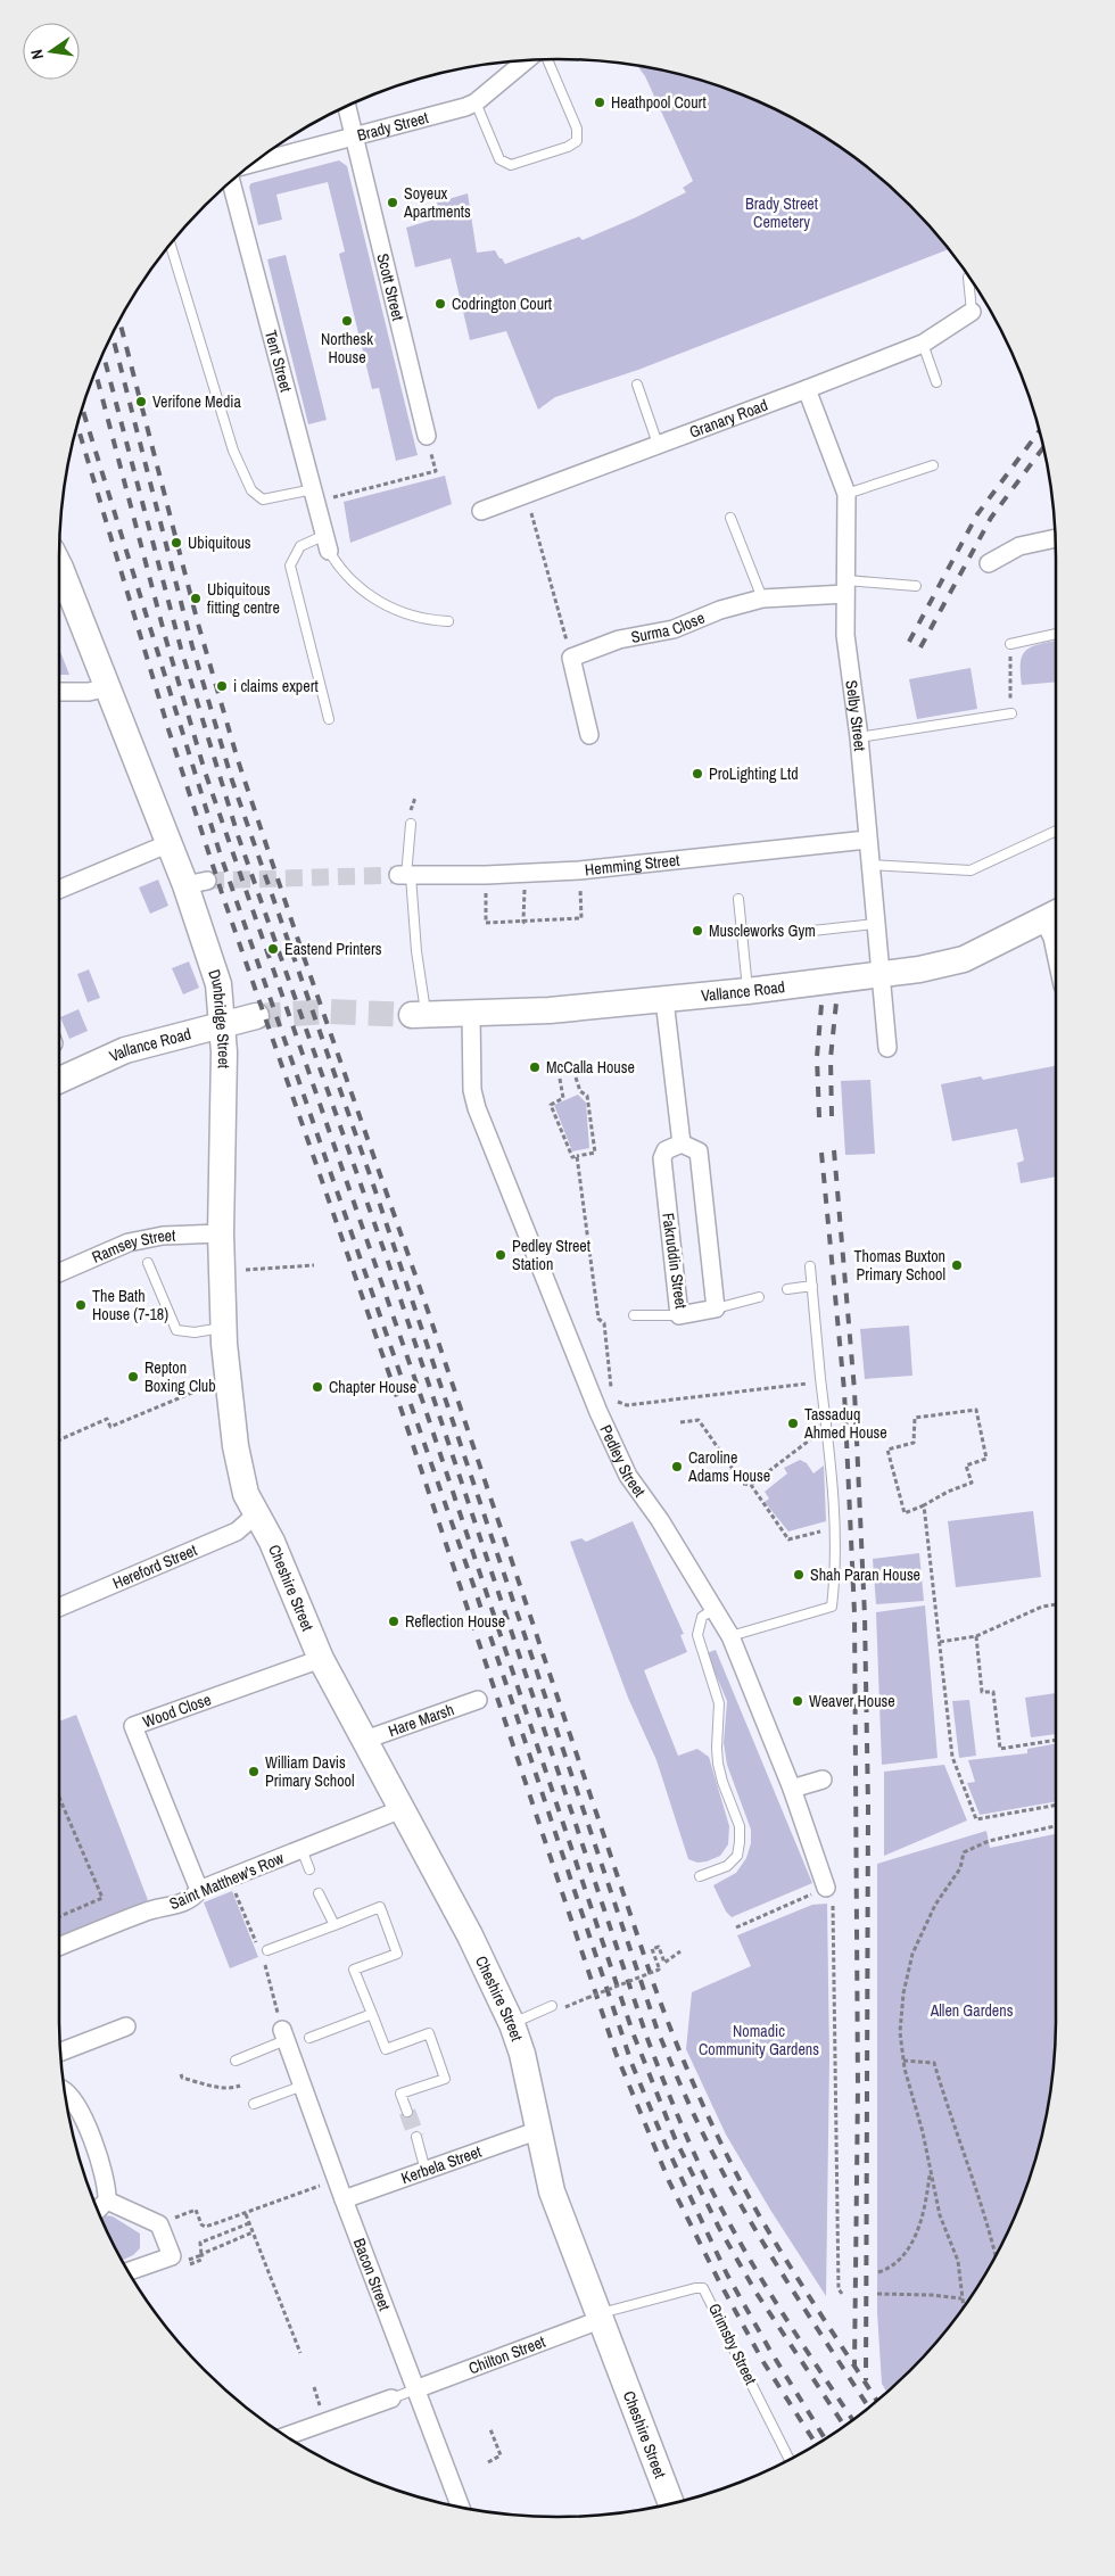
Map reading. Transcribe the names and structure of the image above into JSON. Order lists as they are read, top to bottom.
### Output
{
  "streets": {
    "main road": ["Vallance Road", "Dunbridge Street", "Cheshire Street"],
    "street": [
      "Brady Street",
      "Scott Street",
      "Tent Street",
      "Granary Road",
      "Surma Close",
      "Selby Street",
      "Hemming Street",
      "Ramsey Street",
      "Fakruddin Street",
      "Pedley Street",
      "Hereford Street",
      "Wood Close",
      "Hare Marsh",
      "Saint Matthew's Row",
      "Kerbela Street",
      "Bacon Street",
      "Chilton Street"
    ],
    "lane": ["Grimsby Street"]
  },
  "crossings": [
    ["Brady Street", "Scott Street"],
    ["Granary Road", "Selby Street"],
    ["Surma Close", "Selby Street"],
    ["Selby Street", "Hemming Street"],
    ["Selby Street", "Vallance Road"],
    ["Vallance Road", "Dunbridge Street"],
    ["Vallance Road", "Pedley Street"],
    ["Dunbridge Street", "Ramsey Street"],
    ["Dunbridge Street", "Hereford Street"],
    ["Dunbridge Street", "Cheshire Street"],
    ["Hereford Street", "Cheshire Street"],
    ["Cheshire Street", "Wood Close"],
    ["Cheshire Street", "Hare Marsh"],
    ["Cheshire Street", "Saint Matthew's Row"],
    ["Cheshire Street", "Kerbela Street"],
    ["Cheshire Street", "Grimsby Street"],
    ["Cheshire Street", "Chilton Street"],
    ["Wood Close", "Saint Matthew's Row"],
    ["Kerbela Street", "Bacon Street"],
    ["Bacon Street", "Chilton Street"],
    ["Grimsby Street", "Chilton Street"]
  ],
  "parks": ["Brady Street Cemetery", "Allen Gardens", "Nomadic Community Gardens"],
  "places": [
    "Heathpool Court",
    "Soyeux Apartments",
    "Codrington Court",
    "Northesk House",
    "Verifone Media",
    "Ubiquitous",
    "Ubiquitous fitting centre",
    "i claims expert",
    "ProLighting Ltd",
    "Muscleworks Gym",
    "Eastend Printers",
    "McCalla House",
    "Pedley Street Station",
    "Thomas Buxton Primary School",
    "The Bath House (7-18)",
    "Repton Boxing Club",
    "Chapter House",
    "Tassaduq Ahmed House",
    "Caroline Adams House",
    "Shah Paran House",
    "Reflection House",
    "Weaver House",
    "William Davis Primary School"
  ],
  "north": "left"
}
